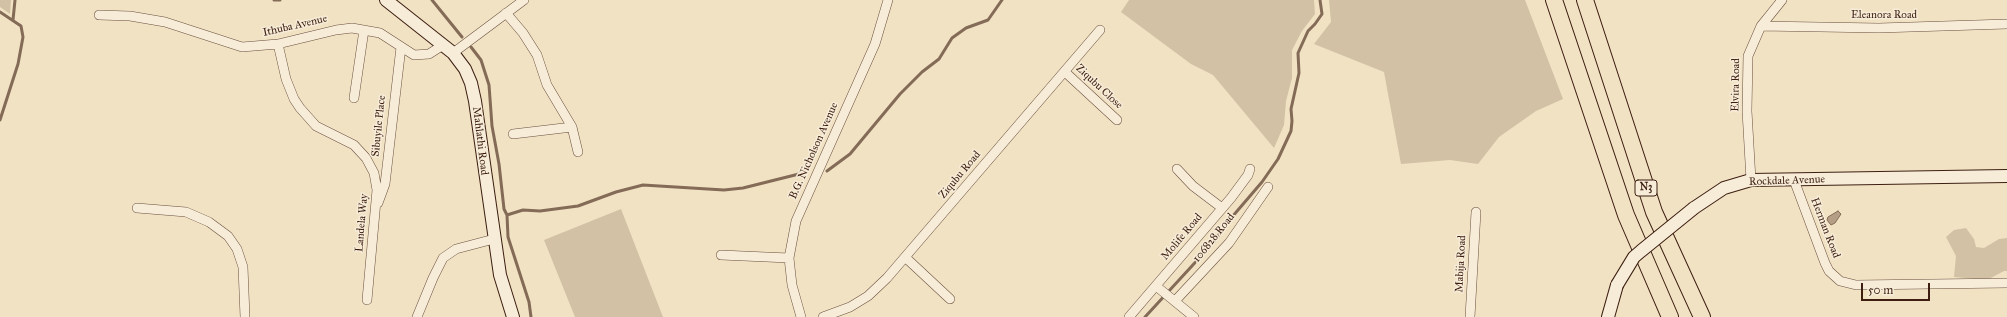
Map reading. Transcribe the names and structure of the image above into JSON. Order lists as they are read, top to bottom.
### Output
{
  "streets": {
    "highway": ["N3"],
    "street": [
      "Eleanora Road",
      "Ithuba Avenue",
      "Elvira Road",
      "Ziqubu Close",
      "Sibuyile Place",
      "Mahlathi Road",
      "B.G. Nicholson Avenue",
      "Ziqubu Road",
      "Rockdale Avenue",
      "Landela Way",
      "Herman Road",
      "Molife Road",
      "106828 Road",
      "Mabija Road"
    ]
  },
  "crossings": [
    ["Eleanora Road", "Elvira Road"],
    ["Ithuba Avenue", "Sibuyile Place"],
    ["Ithuba Avenue", "Mahlathi Road"],
    ["Ithuba Avenue", "Landela Way"],
    ["Elvira Road", "Rockdale Avenue"],
    ["Ziqubu Close", "Ziqubu Road"],
    ["Sibuyile Place", "Landela Way"],
    ["Rockdale Avenue", "Herman Road"]
  ],
  "scale_bar": "50 m"
}
